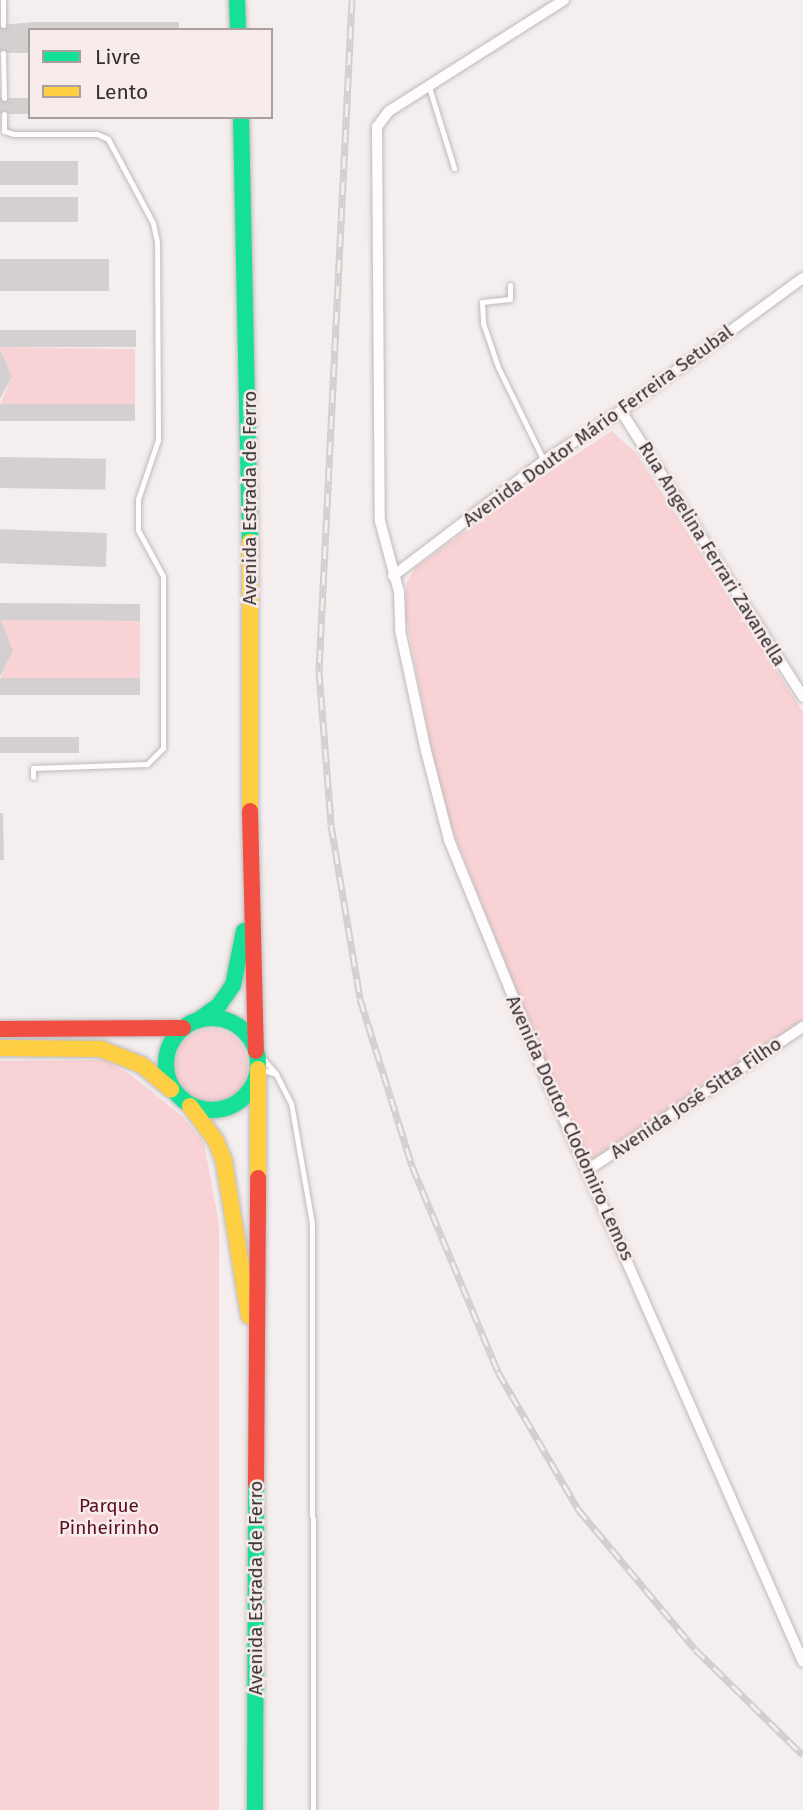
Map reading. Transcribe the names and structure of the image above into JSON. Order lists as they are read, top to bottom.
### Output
{
  "streets": {
    "main road": ["Avenida Estrada de Ferro"],
    "street": [
      "Avenida Doutor Mário Ferreira Setubal",
      "Rua Angelina Ferrari Zavanella",
      "Avenida José Sitta Filho",
      "Avenida Doutor Clodomiro Lemos"
    ]
  },
  "crossings": [
    ["Avenida Doutor Mário Ferreira Setubal", "Rua Angelina Ferrari Zavanella"],
    ["Avenida Doutor Mário Ferreira Setubal", "Avenida Doutor Clodomiro Lemos"],
    ["Avenida José Sitta Filho", "Avenida Doutor Clodomiro Lemos"]
  ],
  "parks": ["Parque Pinheirinho"],
  "legend": ["Livre", "Lento"]
}
